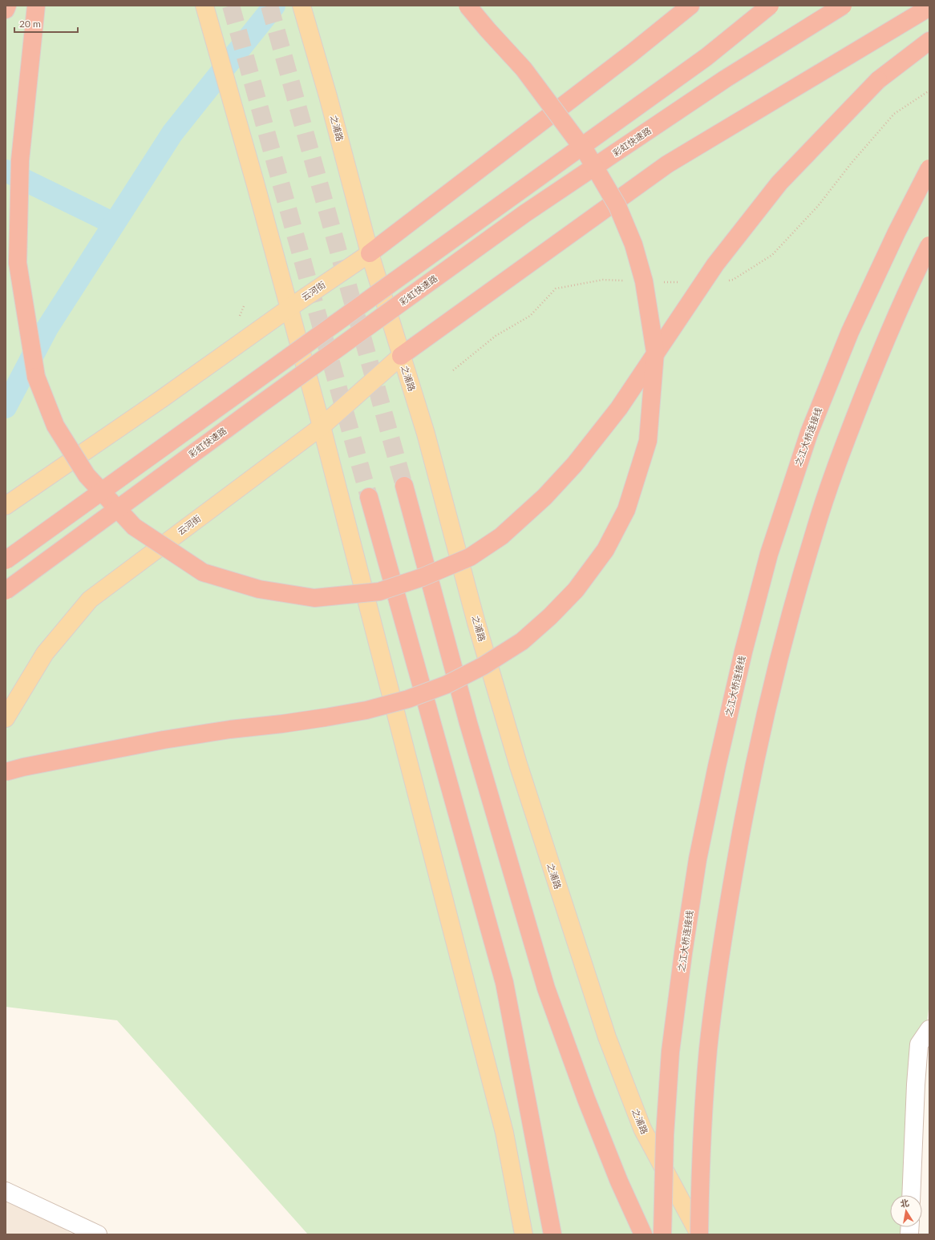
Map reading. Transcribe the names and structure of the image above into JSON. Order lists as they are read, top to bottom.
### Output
{
  "streets": {
    "highway": ["彩虹快速路", "之江大桥连接线"],
    "main road": ["之浦路", "云河街"]
  },
  "crossings": [
    ["之浦路", "云河街"]
  ],
  "scale_bar": "20 m",
  "north": "top"
}
